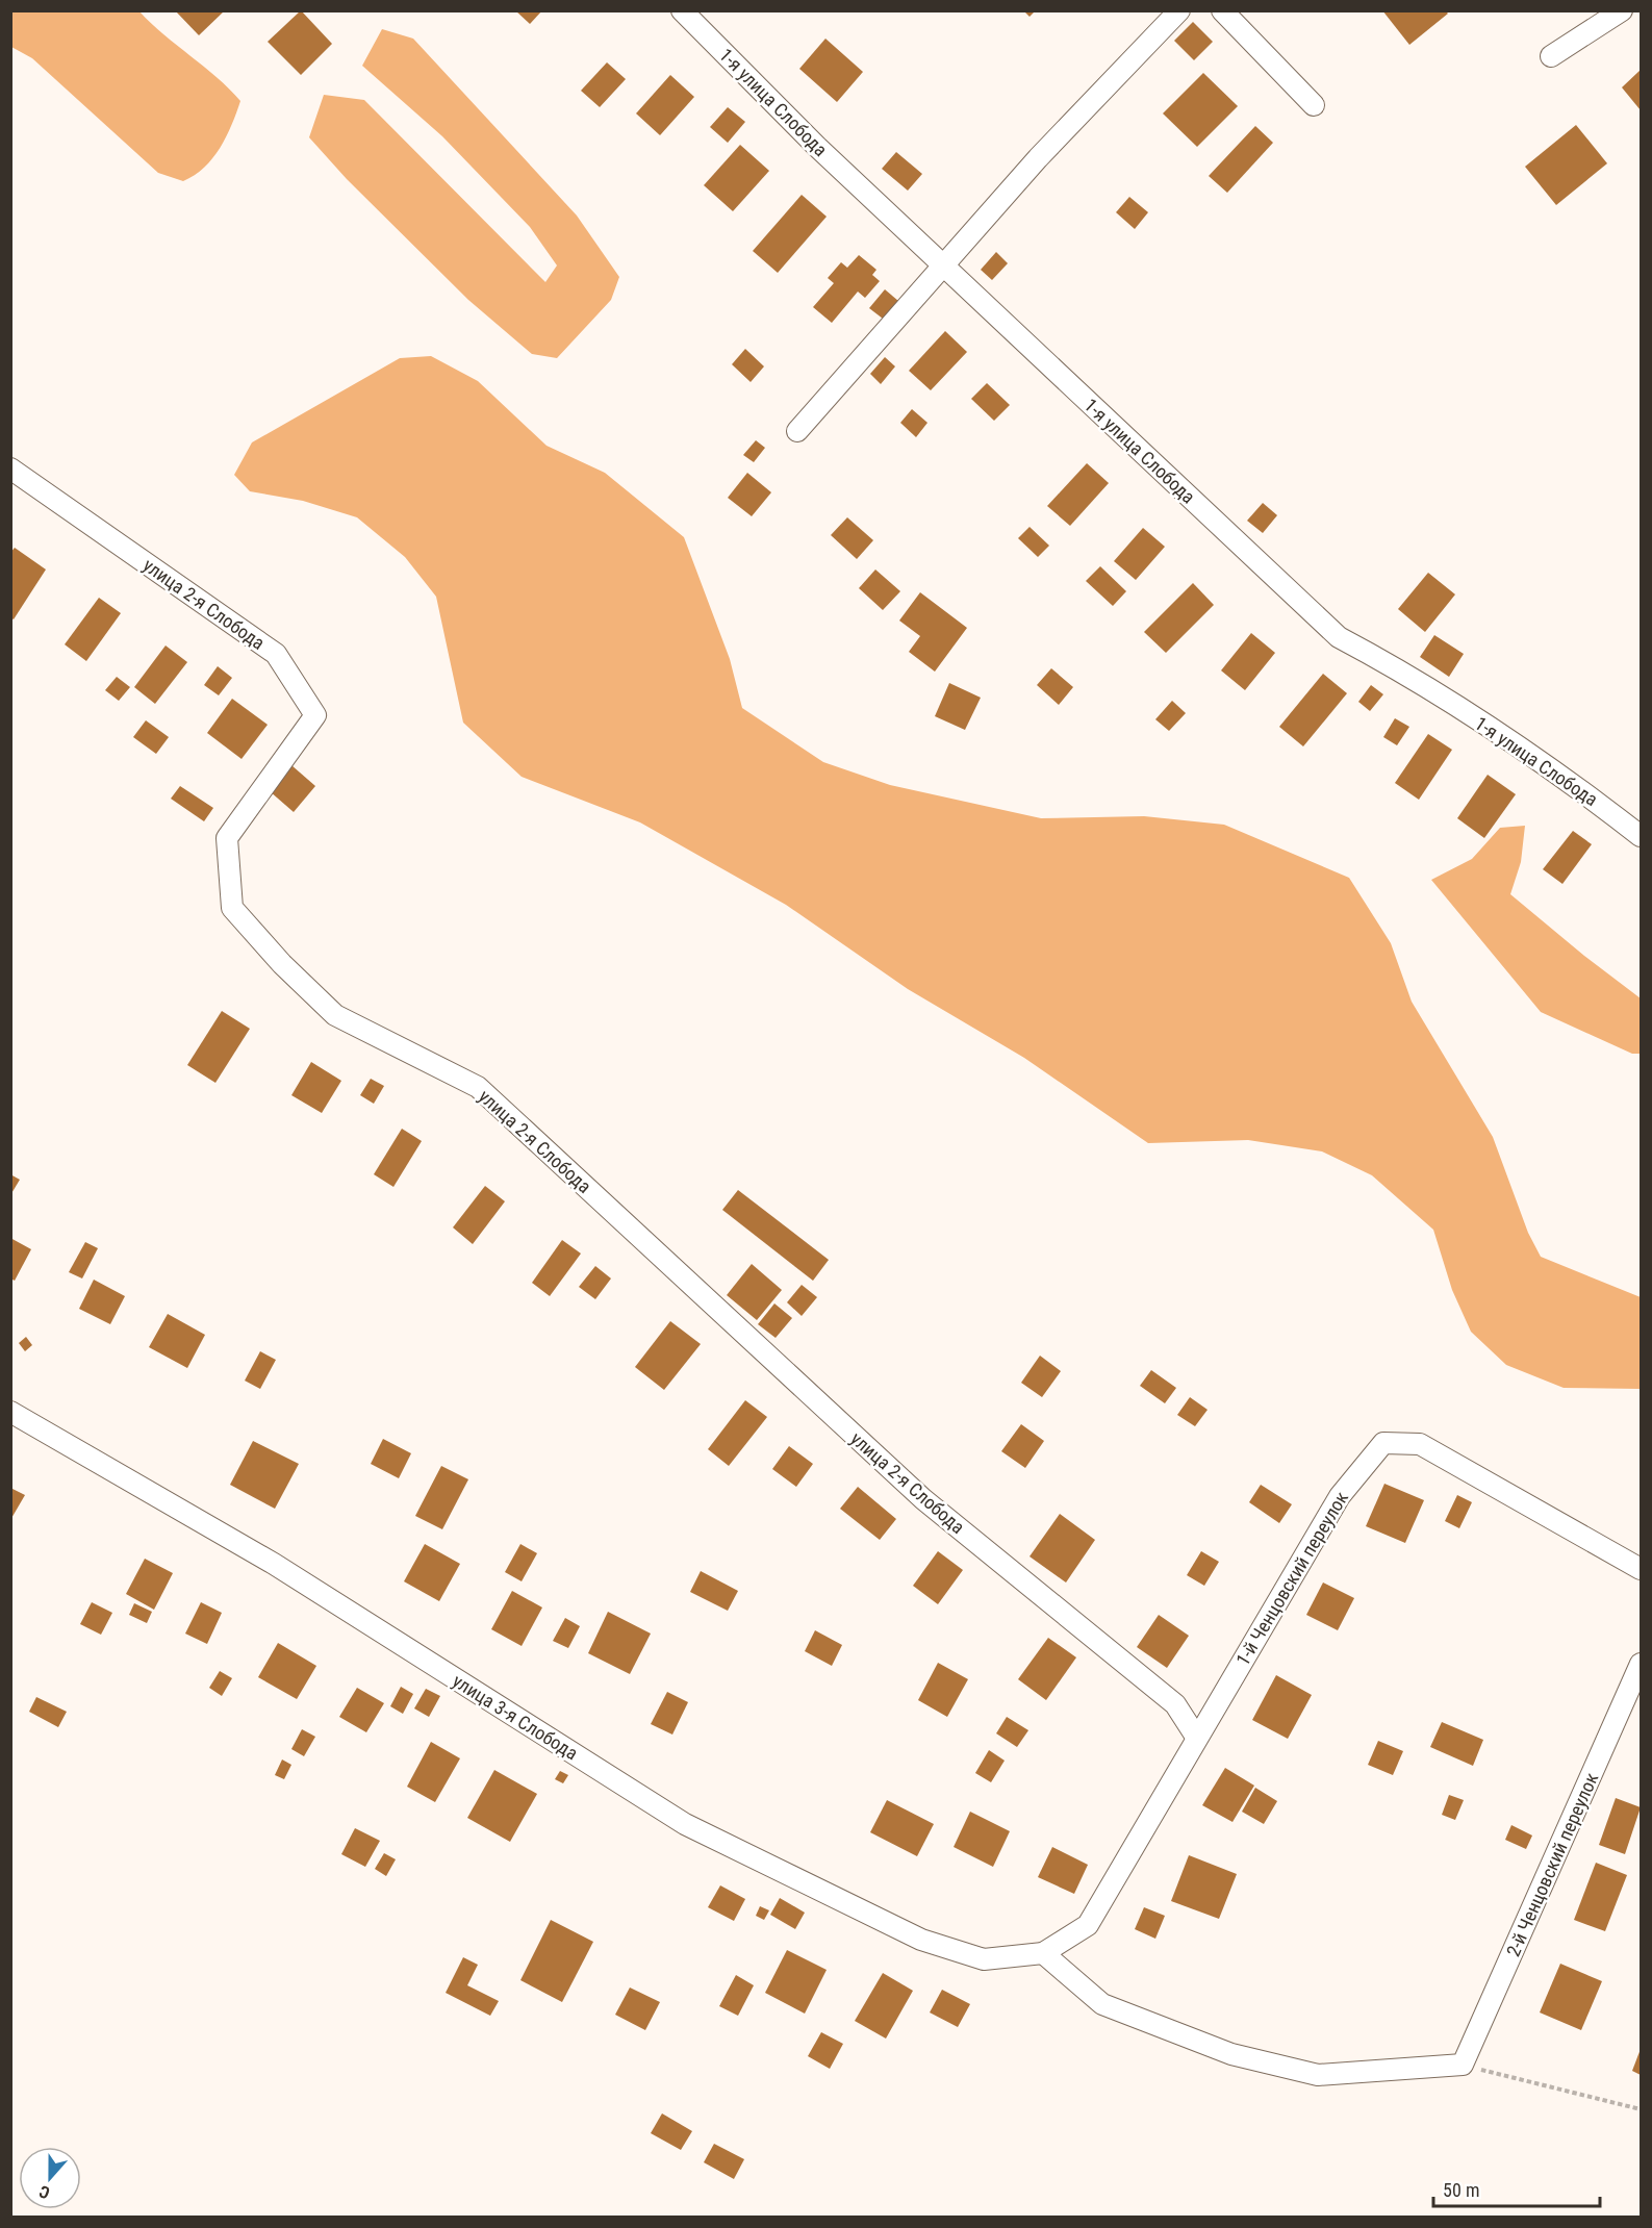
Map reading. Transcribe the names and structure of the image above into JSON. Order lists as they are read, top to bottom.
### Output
{
  "streets": {
    "street": [
      "1-я улица Слобода",
      "улица 2-я Слобода",
      "1-й Ченцовский переулок",
      "улица 3-я Слобода",
      "2-й Ченцовский переулок"
    ]
  },
  "crossings": [
    ["улица 2-я Слобода", "1-й Ченцовский переулок"],
    ["1-й Ченцовский переулок", "улица 3-я Слобода"]
  ],
  "scale_bar": "50 m",
  "north": "bottom"
}
